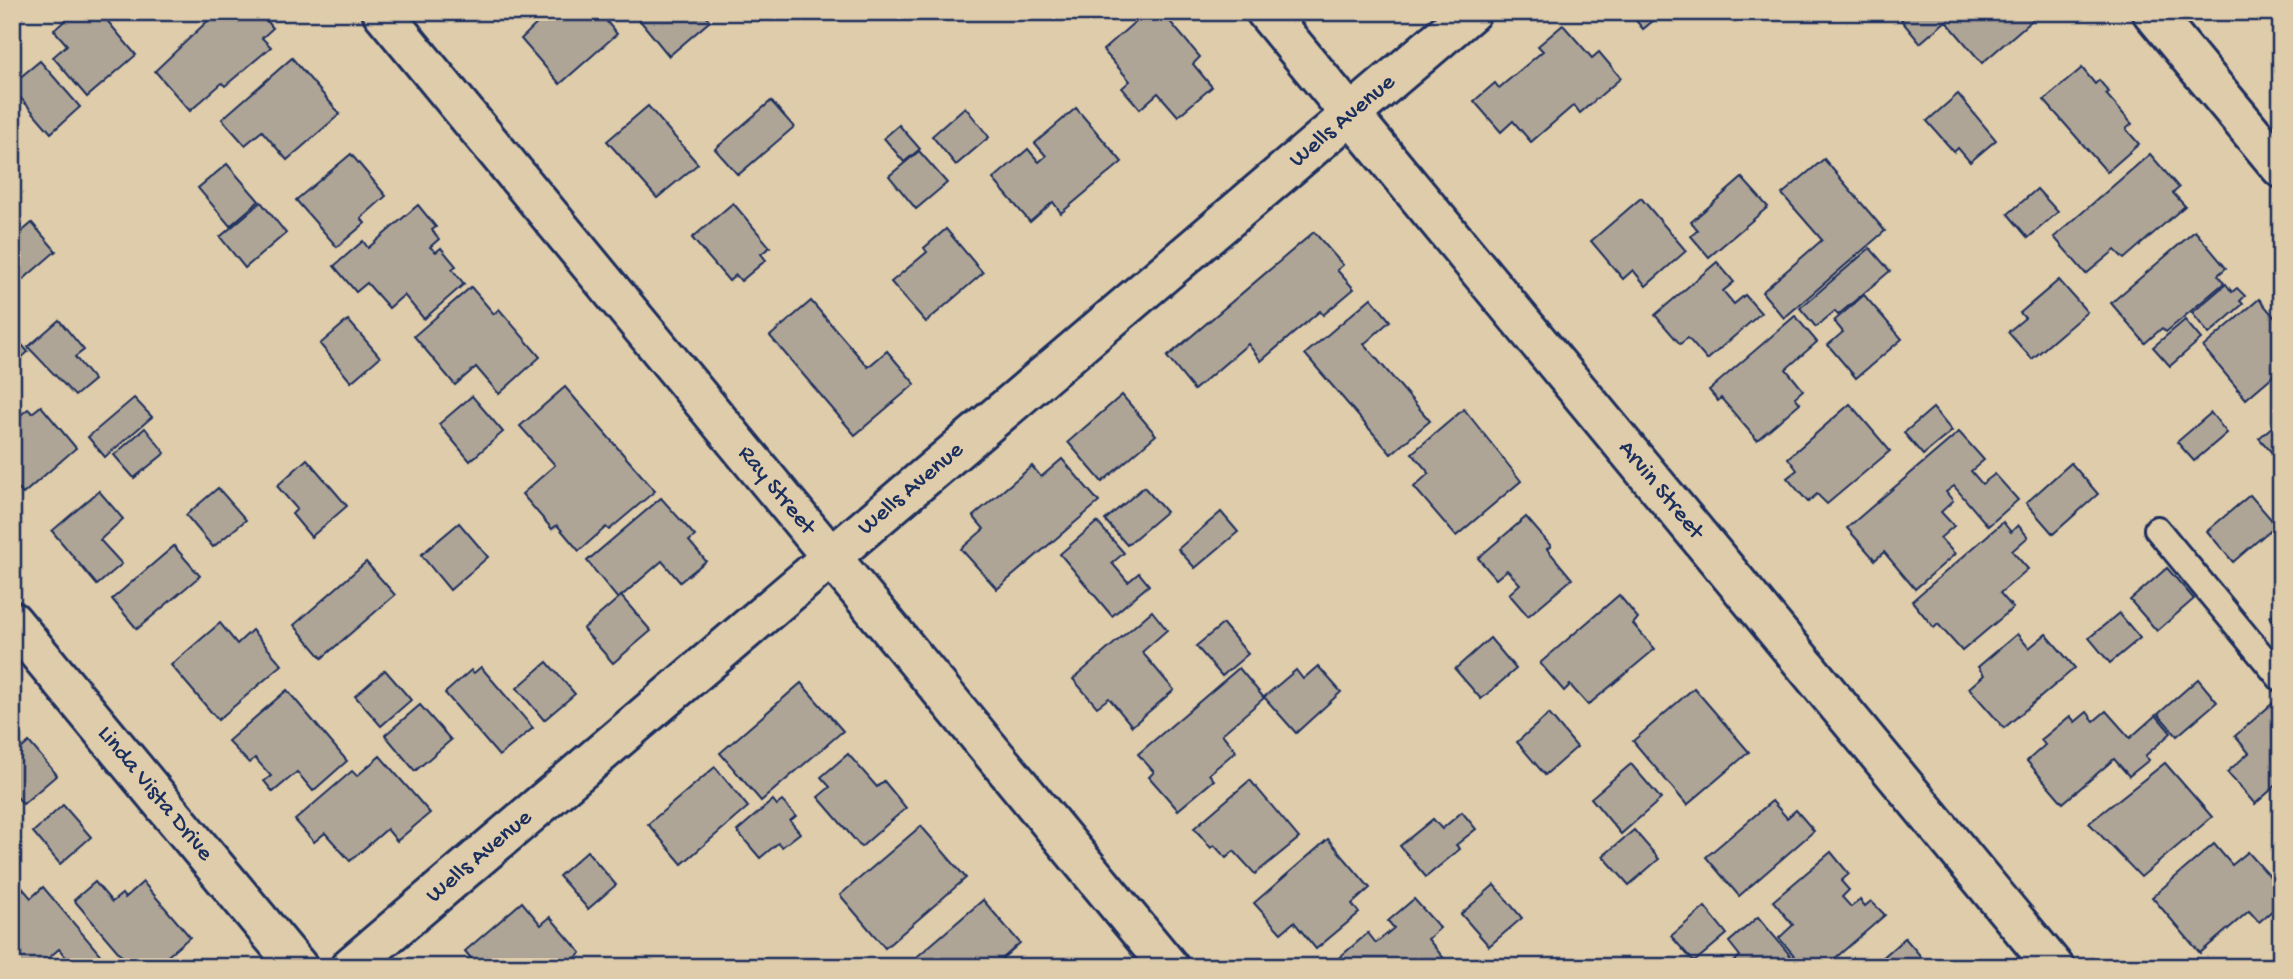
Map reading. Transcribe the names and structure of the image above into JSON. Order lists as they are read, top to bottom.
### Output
{
  "streets": {
    "street": [
      "Wells Avenue",
      "Ray Street",
      "Arvin Street",
      "Linda Vista Drive"
    ]
  },
  "crossings": [
    ["Wells Avenue", "Ray Street"],
    ["Wells Avenue", "Arvin Street"]
  ]
}
